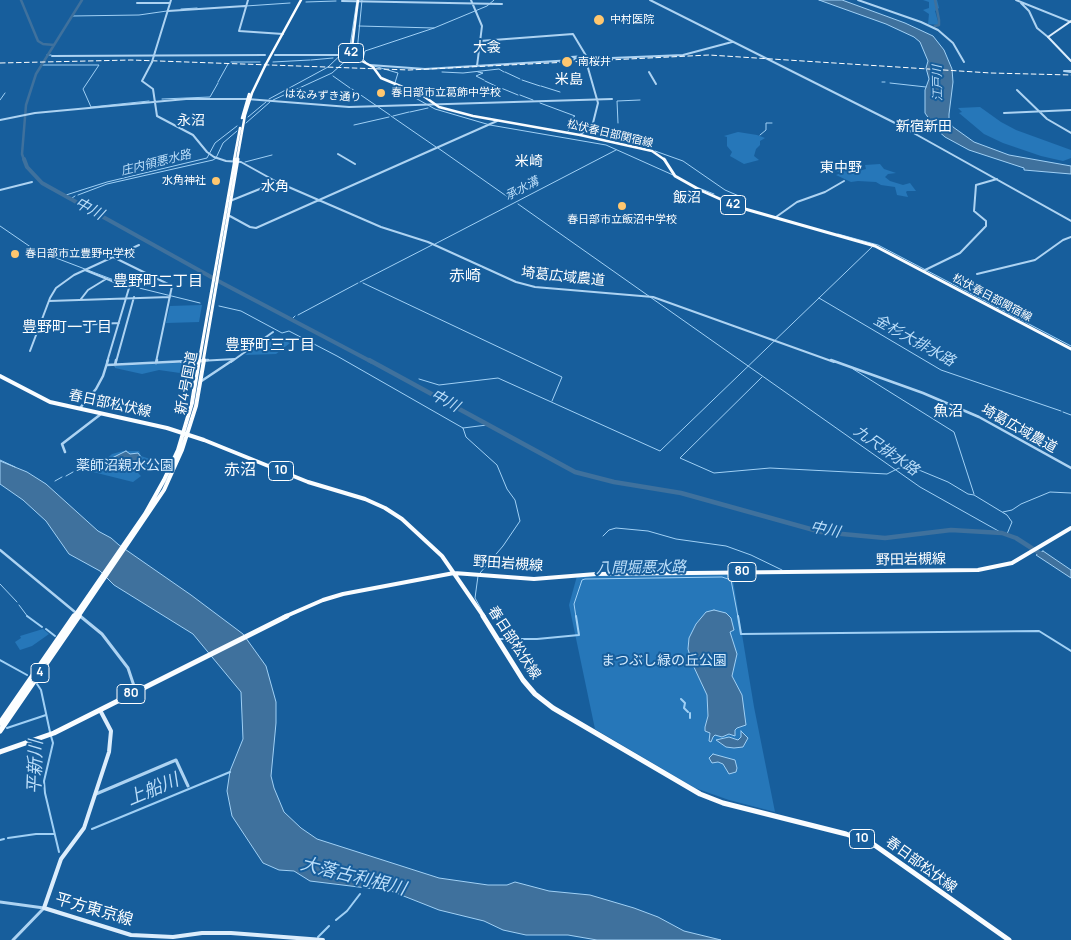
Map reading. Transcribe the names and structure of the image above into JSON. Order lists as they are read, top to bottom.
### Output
{
  "streets": {
    "highway": ["新4号国道", "4"],
    "main road": [
      "42",
      "松伏春日部関宿線",
      "春日部松伏線",
      "10",
      "野田岩槻線",
      "80",
      "平方東京線"
    ],
    "street": ["はなみずき通り", "埼葛広域農道"]
  },
  "crossings": [
    ["42", "松伏春日部関宿線"],
    ["はなみずき通り", "松伏春日部関宿線"],
    ["はなみずき通り", "埼葛広域農道"],
    ["はなみずき通り", "新4号国道"],
    ["埼葛広域農道", "新4号国道"],
    ["新4号国道", "春日部松伏線"],
    ["春日部松伏線", "野田岩槻線"],
    ["野田岩槻線", "平方東京線"]
  ],
  "districts": [
    "大衾",
    "米島",
    "永沼",
    "新宿新田",
    "米崎",
    "東中野",
    "水角",
    "飯沼",
    "赤崎",
    "豊野町二丁目",
    "豊野町一丁目",
    "豊野町三丁目",
    "魚沼",
    "赤沼"
  ],
  "water": [
    "江戸川",
    "庄内領悪水路",
    "承水溝",
    "中川",
    "金杉大排水路",
    "九尺排水路",
    "八間堀悪水路",
    "平新川",
    "上船川",
    "大落古利根川"
  ],
  "parks": ["薬師沼親水公園", "まつぶし緑の丘公園"],
  "places": [
    "中村医院",
    "南桜井",
    "春日部市立葛飾中学校",
    "水角神社",
    "春日部市立飯沼中学校",
    "春日部市立豊野中学校"
  ]
}
